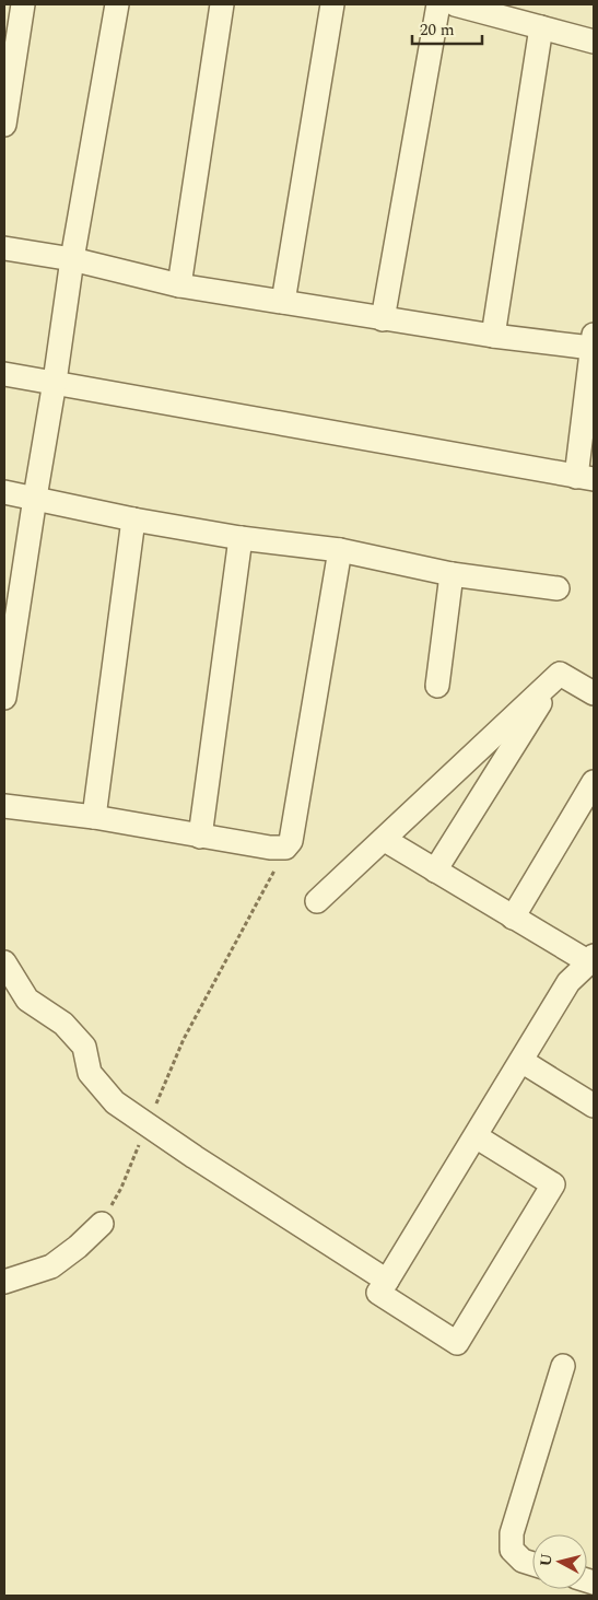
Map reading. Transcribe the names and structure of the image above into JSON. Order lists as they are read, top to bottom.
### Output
{
  "scale_bar": "20 m",
  "north": "left"
}
